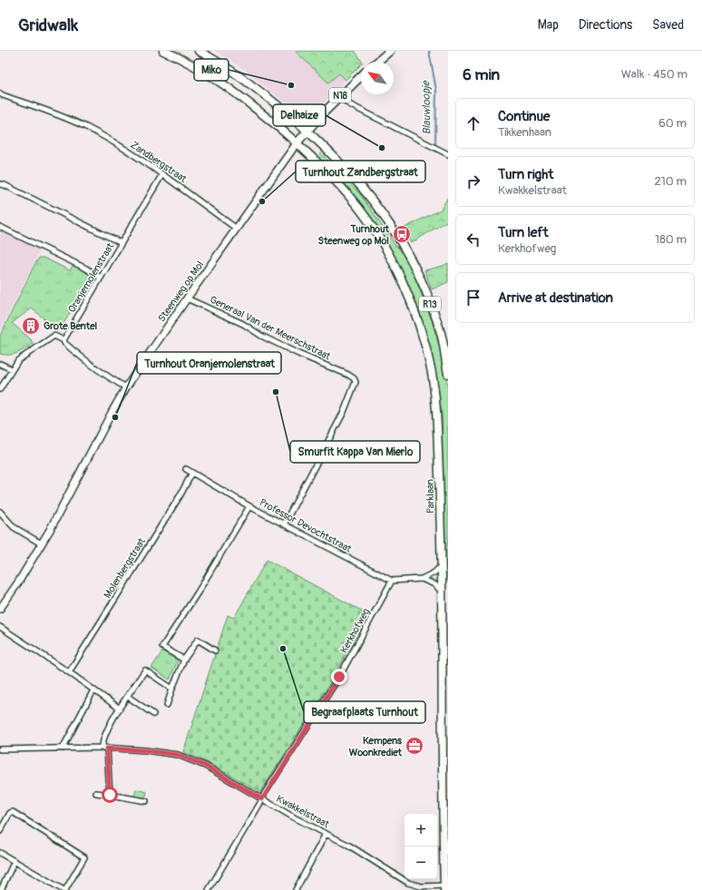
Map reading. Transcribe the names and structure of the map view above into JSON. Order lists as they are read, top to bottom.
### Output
{
  "streets": {
    "main road": [
      "N18",
      "Steenweg op Mol",
      "R13",
      "Parklaan"
    ],
    "street": [
      "Zandbergstraat",
      "Oranjemolenstraat",
      "Generaal Van der Meerschstraat",
      "Professor Devochtstraat",
      "Molenbergstraat",
      "Kerkhofweg",
      "Kwakkelstraat"
    ]
  },
  "crossings": [
    ["Zandbergstraat", "Oranjemolenstraat"],
    ["Zandbergstraat", "Steenweg op Mol"],
    ["Steenweg op Mol", "R13"],
    ["Steenweg op Mol", "Generaal Van der Meerschstraat"],
    ["Steenweg op Mol", "Parklaan"],
    ["R13", "Parklaan"],
    ["Generaal Van der Meerschstraat", "Professor Devochtstraat"],
    ["Parklaan", "Kwakkelstraat"],
    ["Professor Devochtstraat", "Molenbergstraat"],
    ["Professor Devochtstraat", "Kerkhofweg"],
    ["Kerkhofweg", "Kwakkelstraat"]
  ],
  "water": ["Blauwloopje"],
  "places": {
    "other": [
      "Miko",
      "Delhaize",
      "Turnhout Zandbergstraat",
      "Smurfit Kappa Van Mierlo",
      "Turnhout Oranjemolenstraat",
      "Begraafplaats Turnhout"
    ],
    "bus stop": ["Turnhout Steenweg op Mol"],
    "building": ["Grote Bentel"],
    "office": ["Kempens Woonkrediet"]
  },
  "north": "top left",
  "page": {
    "header": "Gridwalk",
    "nav": ["Map", "Directions", "Saved"],
    "heading": ["6 min", "Walk · 450 m"],
    "list": [
      ["Continue", "Tikkenhaan", "60 m"],
      ["Turn right", "Kwakkelstraat", "210 m"],
      ["Turn left", "Kerkhofweg", "180 m"],
      "Arrive at destination"
    ],
    "map_buttons": ["+", "−"]
  }
}
